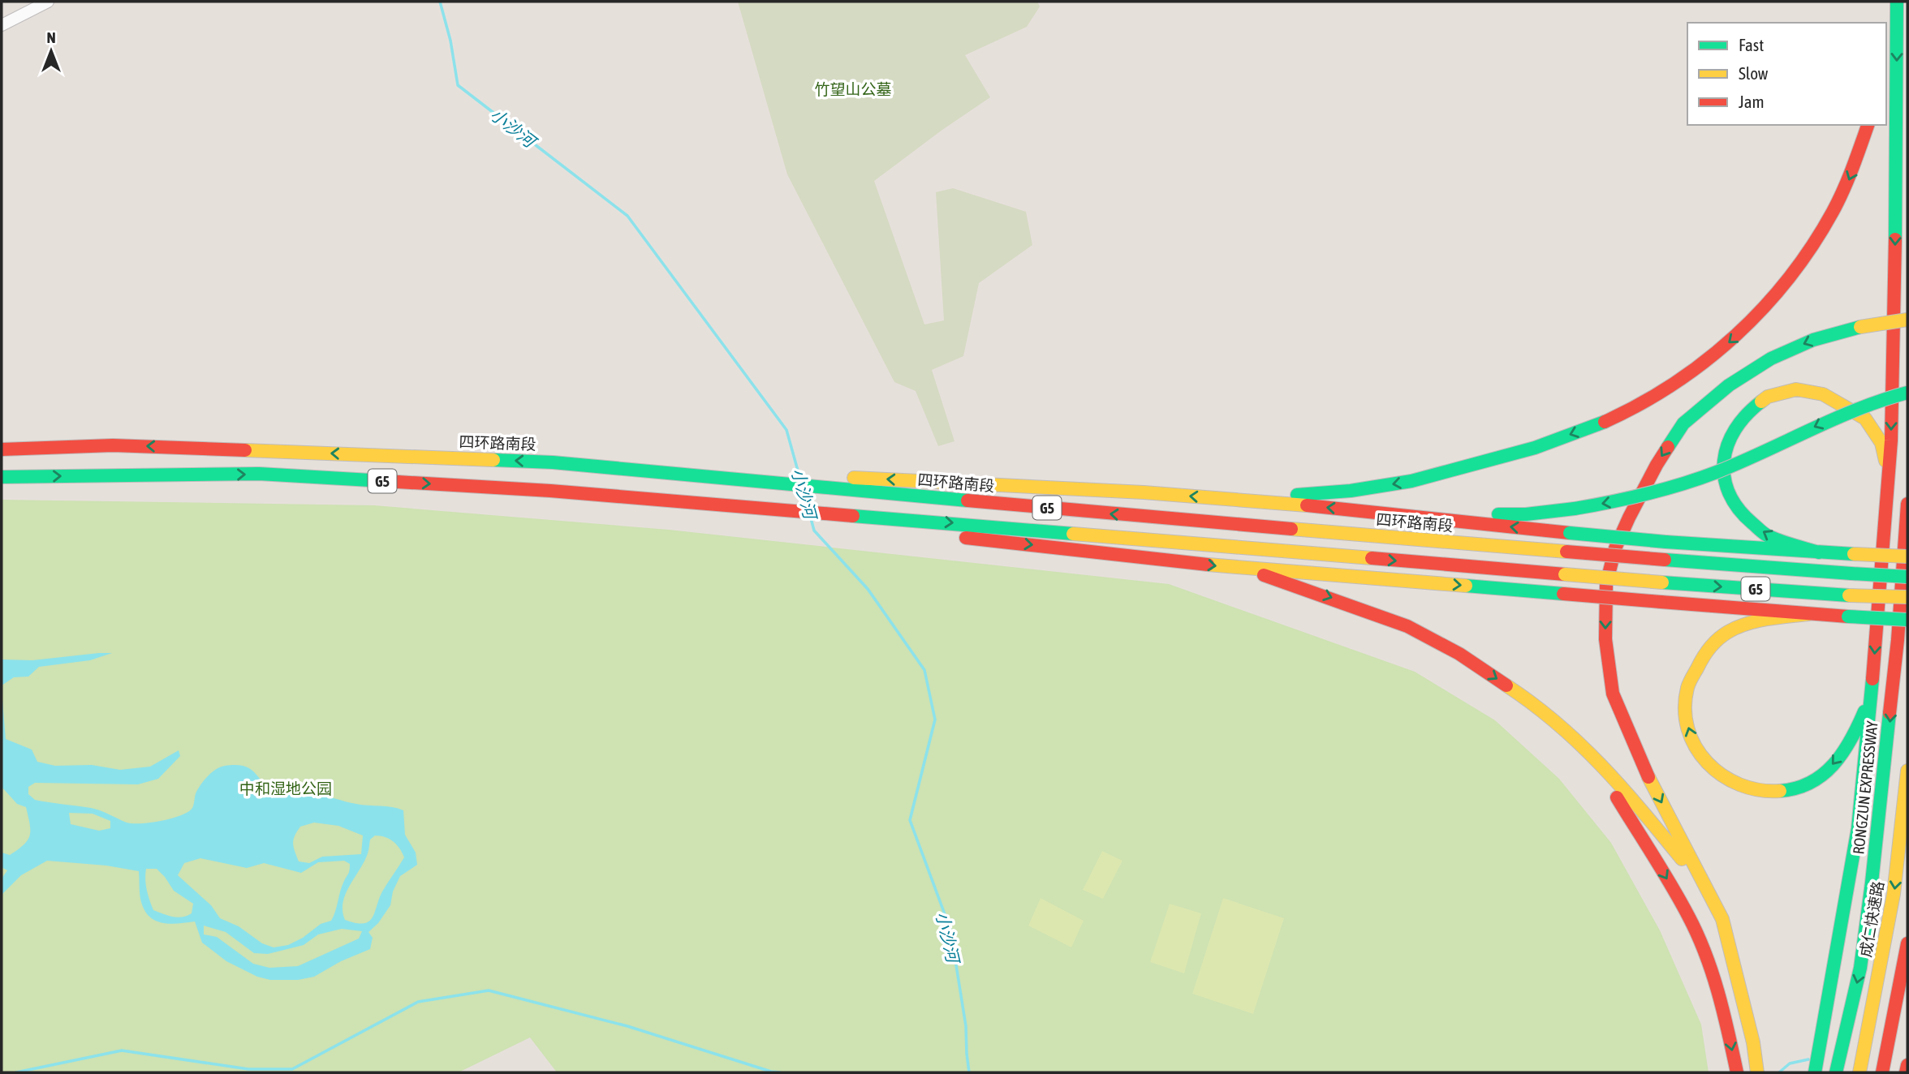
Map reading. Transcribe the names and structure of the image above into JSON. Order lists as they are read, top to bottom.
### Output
{
  "streets": {
    "highway": [
      "四环路南段",
      "G5",
      "RONGZUN EXPRESSWAY",
      "成仁快速路"
    ]
  },
  "water": ["小沙河"],
  "parks": ["竹望山公墓", "中和湿地公园"],
  "legend": ["Fast", "Slow", "Jam"],
  "north": "top"
}
